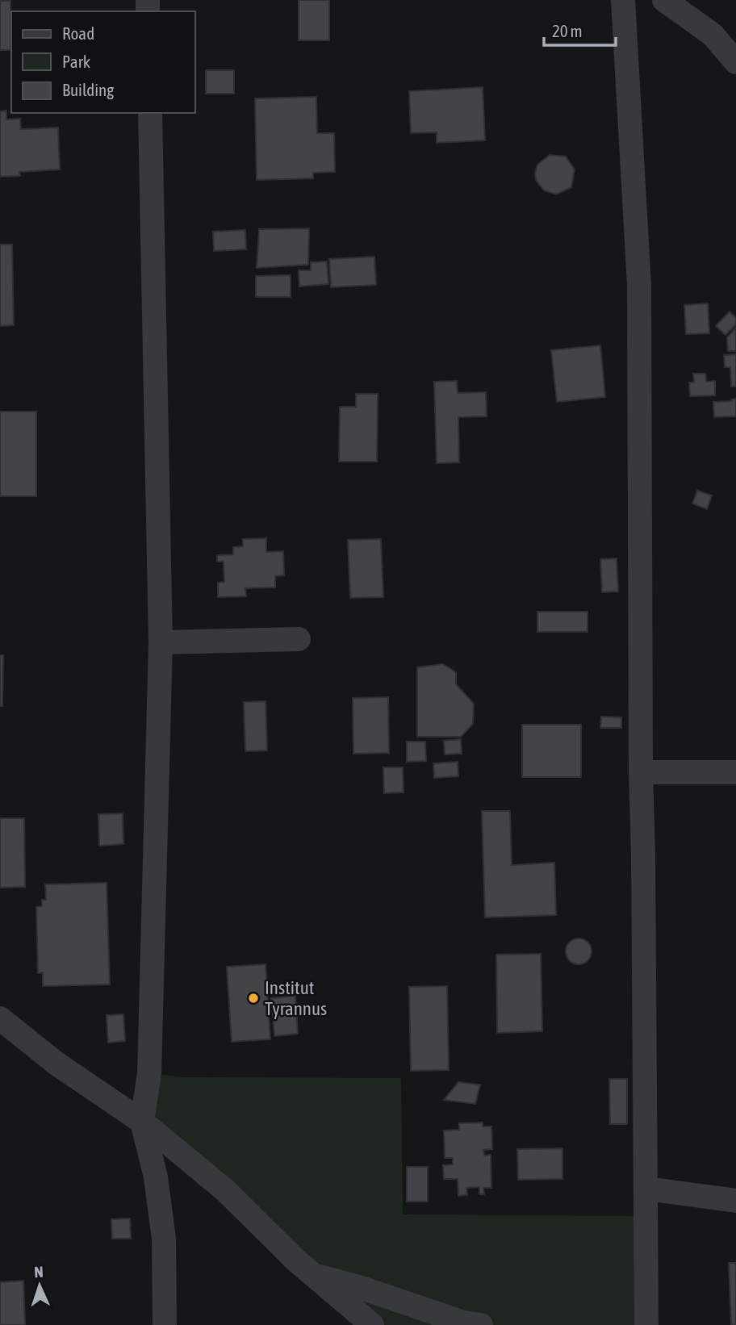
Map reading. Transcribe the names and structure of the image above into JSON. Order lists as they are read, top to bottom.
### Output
{
  "places": ["Institut Tyrannus"],
  "legend": ["Road", "Park", "Building"],
  "scale_bar": "20 m",
  "north": "top"
}
